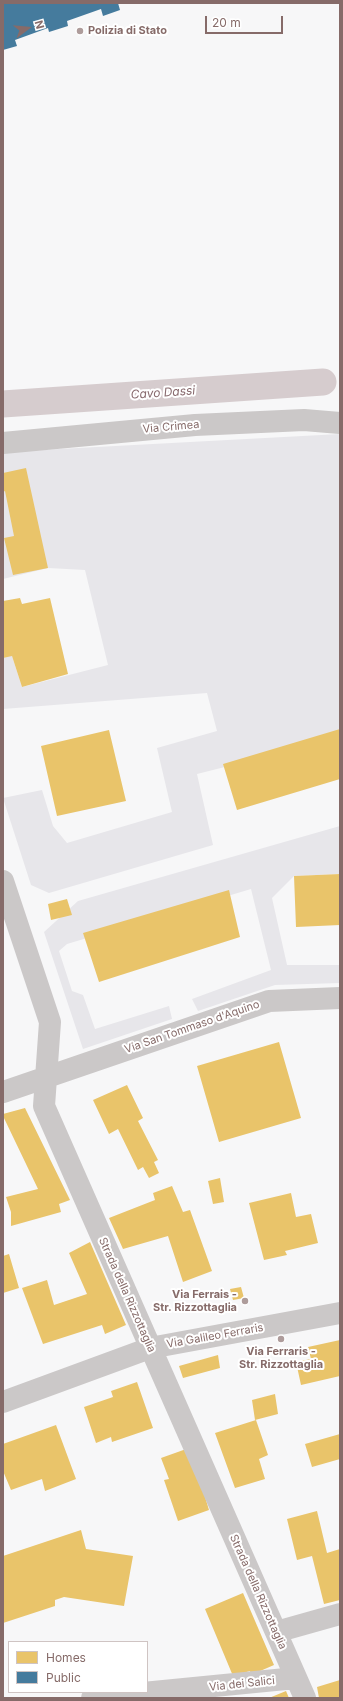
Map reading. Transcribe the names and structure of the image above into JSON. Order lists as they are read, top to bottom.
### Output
{
  "streets": {
    "street": [
      "Via Crimea",
      "Via San Tommaso d'Aquino",
      "Strada della Rizzottaglia",
      "Via Galileo Ferraris",
      "Via dei Salici"
    ]
  },
  "crossings": [
    ["Via San Tommaso d'Aquino", "Strada della Rizzottaglia"],
    ["Strada della Rizzottaglia", "Via Galileo Ferraris"],
    ["Strada della Rizzottaglia", "Via dei Salici"]
  ],
  "water": ["Cavo Dassi"],
  "places": ["Polizia di Stato", "Via Ferrais - Str. Rizzottaglia", "Via Ferraris - Str. Rizzottaglia"],
  "legend": ["Homes", "Public"],
  "scale_bar": "20 m",
  "north": "right"
}
